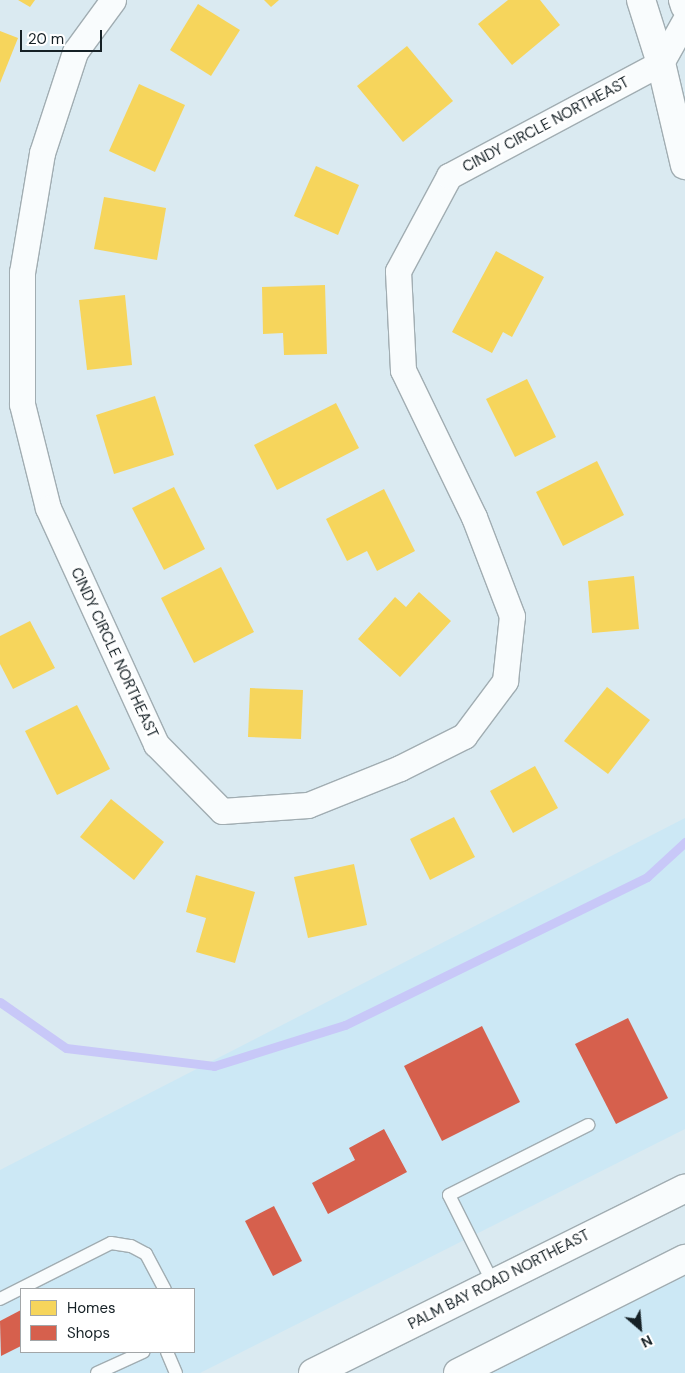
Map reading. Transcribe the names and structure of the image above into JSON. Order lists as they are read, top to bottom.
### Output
{
  "streets": {
    "main road": ["PALM BAY ROAD NORTHEAST"],
    "street": ["CINDY CIRCLE NORTHEAST"]
  },
  "legend": ["Homes", "Shops"],
  "scale_bar": "20 m",
  "north": "bottom right"
}
